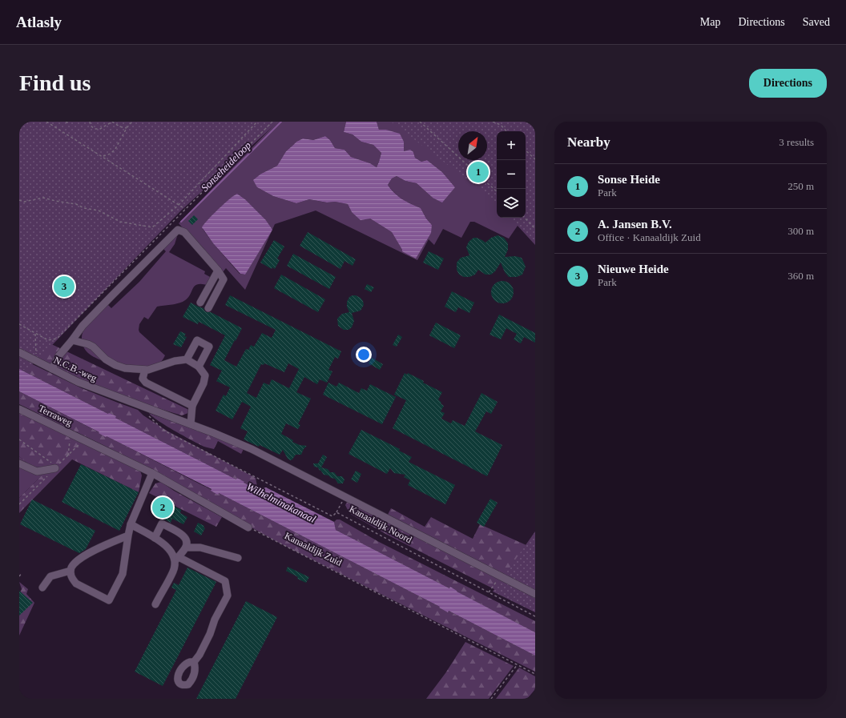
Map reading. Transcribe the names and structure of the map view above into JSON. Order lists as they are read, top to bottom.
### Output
{
  "streets": {
    "street": ["N.C.B.-weg", "Terraweg", "Kanaaldijk Noord"],
    "path": ["Kanaaldijk Zuid"]
  },
  "crossings": [
    ["N.C.B.-weg", "Kanaaldijk Noord"]
  ],
  "water": ["Sonseheideloop", "Wilhelminakanaal"],
  "north": "top right",
  "page": {
    "header": "Atlasly",
    "nav": ["Map", "Directions", "Saved"],
    "buttons": "Directions",
    "title": "Find us",
    "heading": ["Nearby", "3 results"],
    "map_buttons": ["+", "−"],
    "pins": ["1", "3", "2"],
    "list": [
      {
        "mark": "1",
        "name": "Sonse Heide",
        "note": "Park",
        "value": "250 m"
      },
      {
        "mark": "2",
        "name": "A. Jansen B.V.",
        "note": "Office · Kanaaldijk Zuid",
        "value": "300 m"
      },
      {
        "mark": "3",
        "name": "Nieuwe Heide",
        "note": "Park",
        "value": "360 m"
      }
    ]
  }
}
